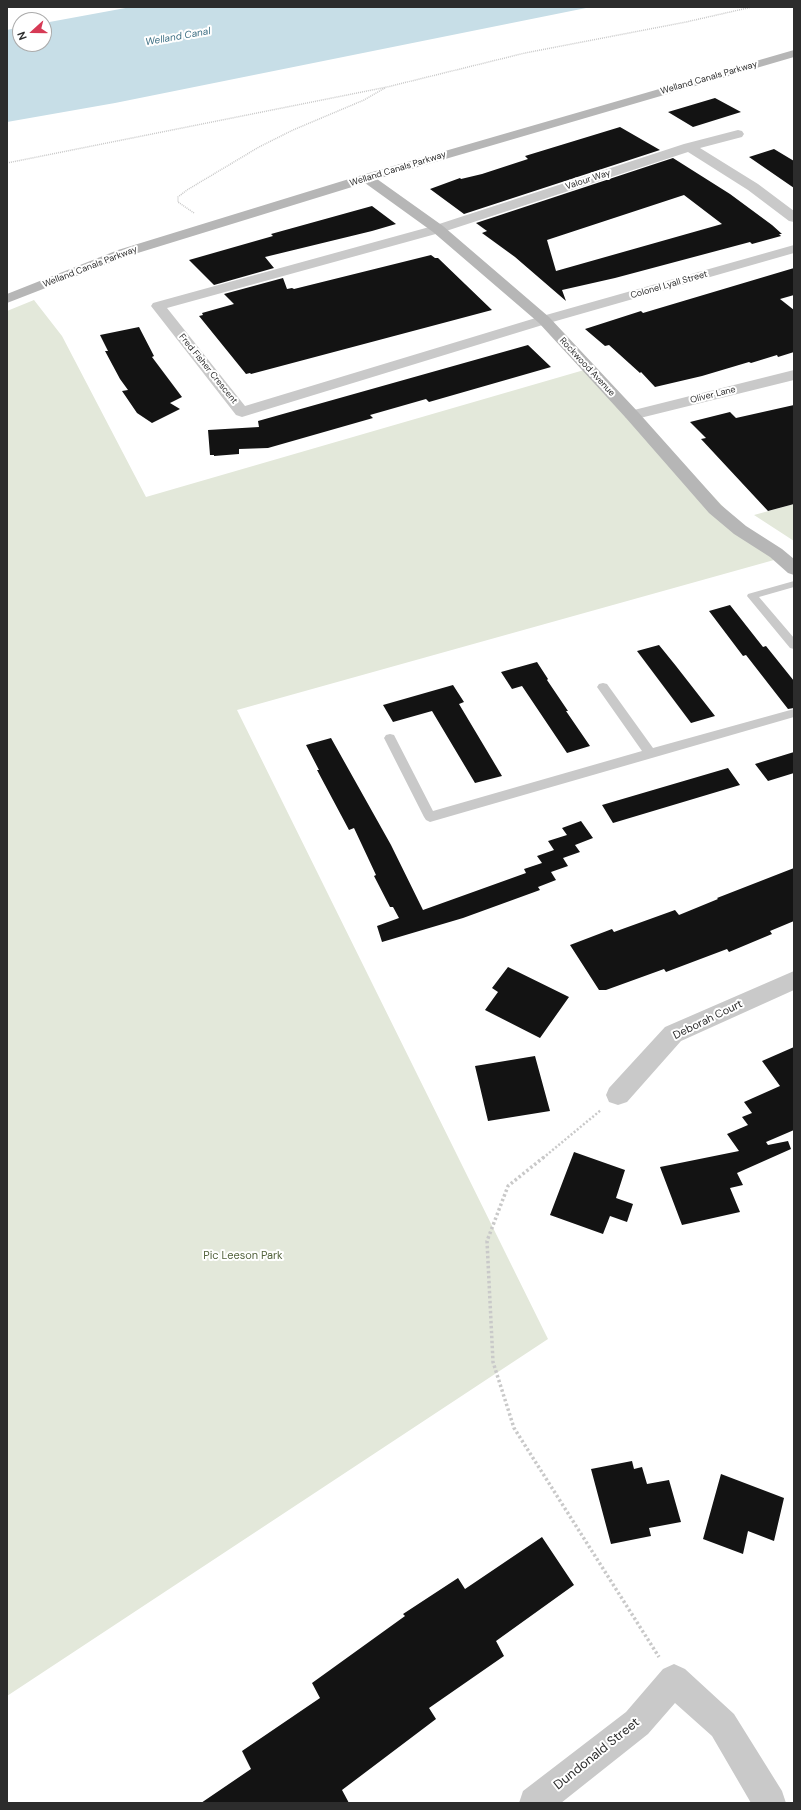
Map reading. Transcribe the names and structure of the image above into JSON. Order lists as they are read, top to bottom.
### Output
{
  "streets": {
    "main road": ["Welland Canals Parkway", "Rockwood Avenue"],
    "street": [
      "Valour Way",
      "Colonel Lyall Street",
      "Fred Fisher Crescent",
      "Oliver Lane",
      "Deborah Court",
      "Dundonald Street"
    ]
  },
  "crossings": [
    ["Welland Canals Parkway", "Rockwood Avenue"],
    ["Valour Way", "Rockwood Avenue"],
    ["Valour Way", "Fred Fisher Crescent"],
    ["Colonel Lyall Street", "Rockwood Avenue"],
    ["Colonel Lyall Street", "Fred Fisher Crescent"],
    ["Rockwood Avenue", "Fred Fisher Crescent"],
    ["Rockwood Avenue", "Oliver Lane"]
  ],
  "water": ["Welland Canal"],
  "parks": ["Pic Leeson Park"],
  "north": "left"
}
